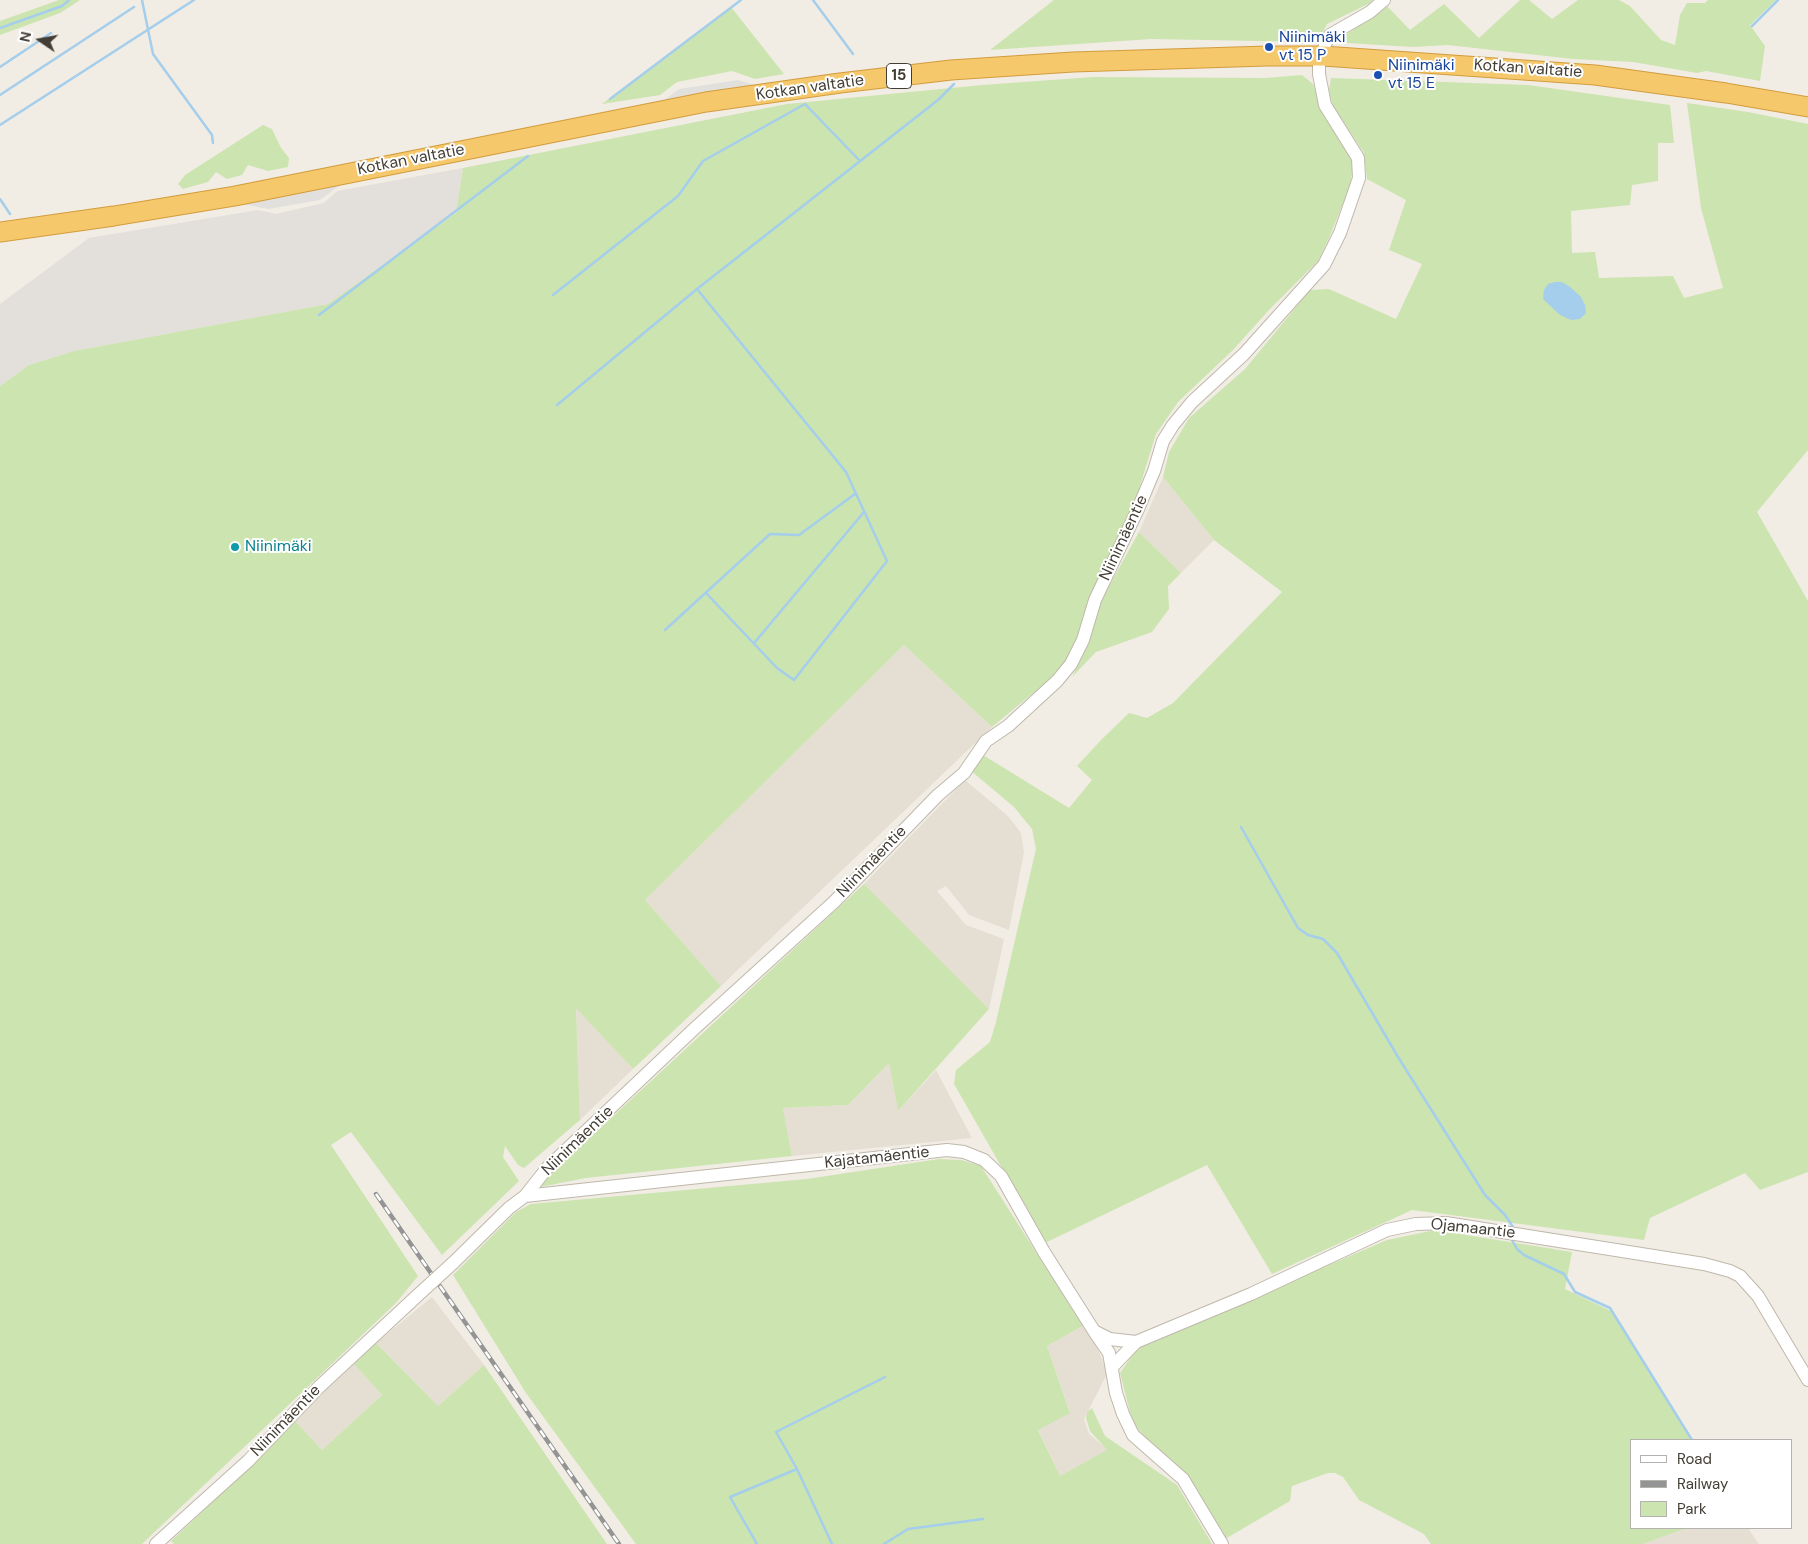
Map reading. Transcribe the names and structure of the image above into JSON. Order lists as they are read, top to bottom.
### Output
{
  "streets": {
    "highway": ["Kotkan valtatie", "15"],
    "street": ["Niinimäentie", "Kajatamäentie", "Ojamaantie"]
  },
  "crossings": [
    ["Kotkan valtatie", "Niinimäentie"],
    ["Niinimäentie", "Kajatamäentie"],
    ["Kajatamäentie", "Ojamaantie"]
  ],
  "places": ["Niinimäki vt 15 P", "Niinimäki vt 15 E", "Niinimäki"],
  "legend": ["Road", "Railway", "Park"],
  "north": "left"
}
